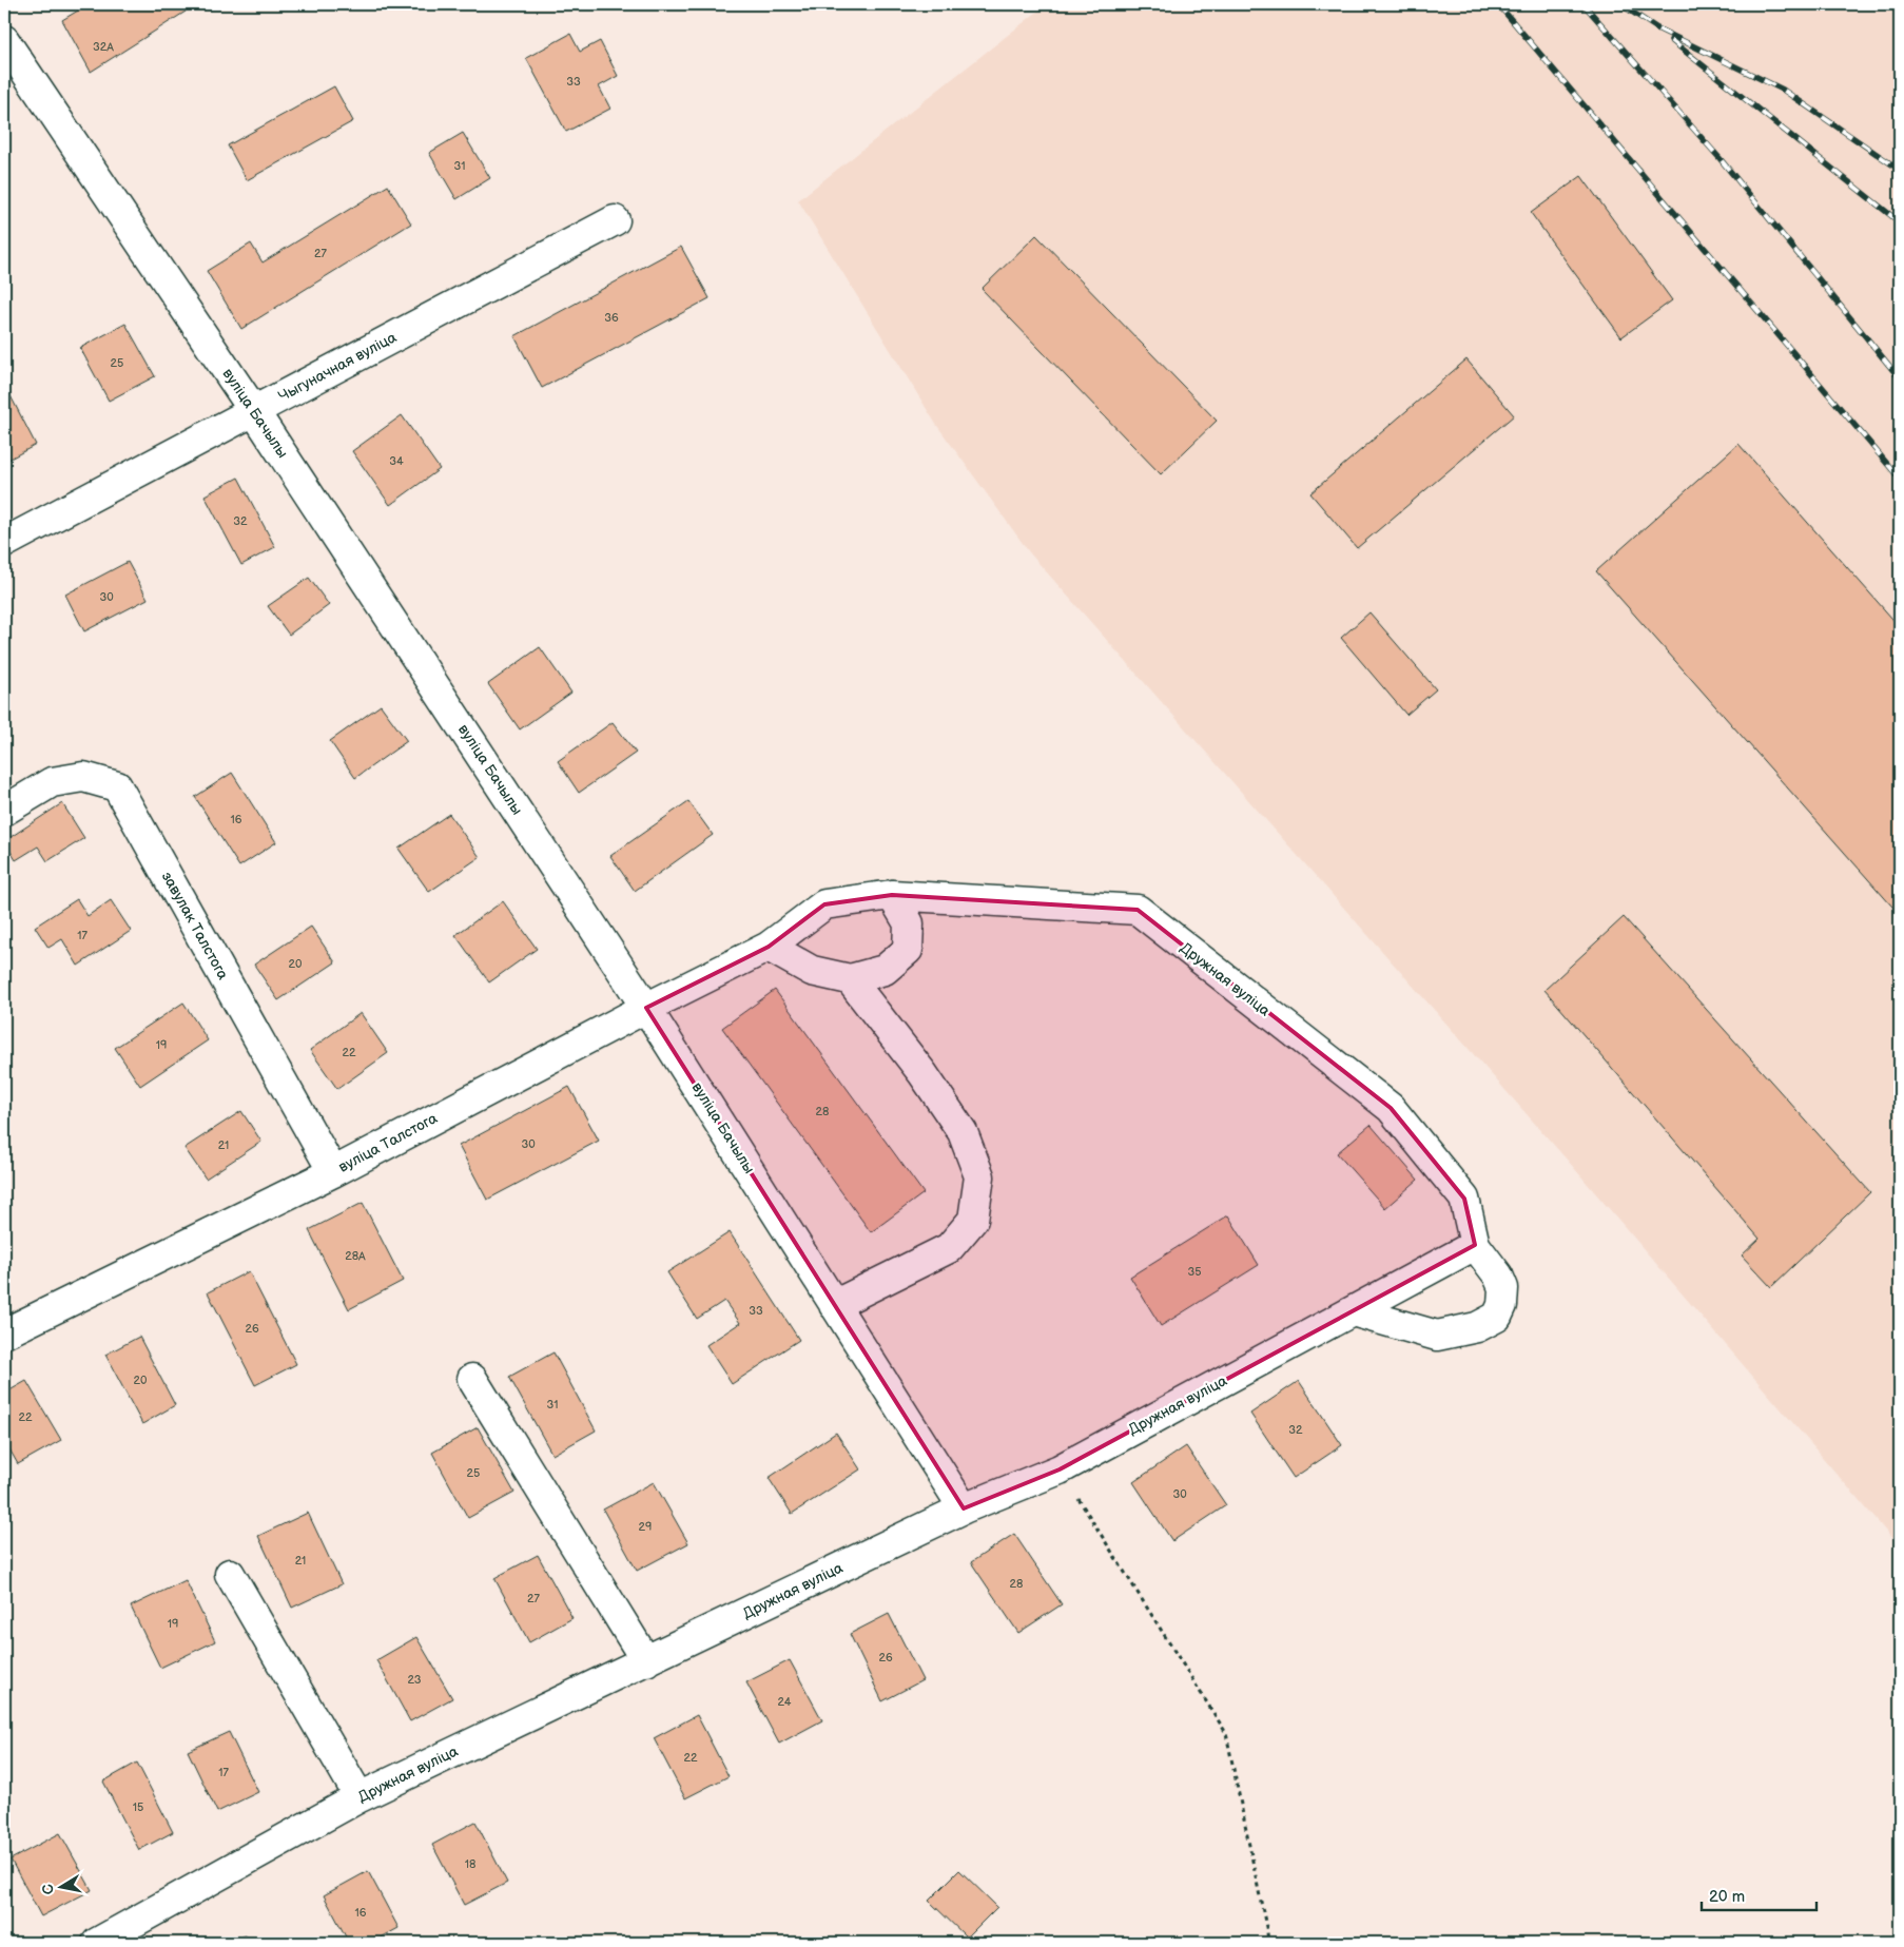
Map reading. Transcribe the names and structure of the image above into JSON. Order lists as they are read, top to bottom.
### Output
{
  "streets": {
    "street": [
      "Чыгуначная вуліца",
      "вуліца Бачылы",
      "завулак Талстога",
      "Дружная вуліца",
      "вуліца Талстога"
    ]
  },
  "crossings": [
    ["Чыгуначная вуліца", "вуліца Бачылы"],
    ["вуліца Бачылы", "Дружная вуліца"],
    ["вуліца Бачылы", "вуліца Талстога"],
    ["завулак Талстога", "вуліца Талстога"],
    ["Дружная вуліца", "вуліца Талстога"]
  ],
  "house_numbers": [
    "32А",
    "33",
    "31",
    "27",
    "36",
    "25",
    "34",
    "32",
    "30",
    "16",
    "17",
    "20",
    "19",
    "22",
    "28",
    "30",
    "21",
    "28А",
    "35",
    "33",
    "26",
    "20",
    "31",
    "22",
    "32",
    "25",
    "30",
    "29",
    "21",
    "28",
    "27",
    "19",
    "26",
    "23",
    "24",
    "22",
    "17",
    "15",
    "18",
    "16"
  ],
  "scale_bar": "20 m",
  "north": "left"
}
